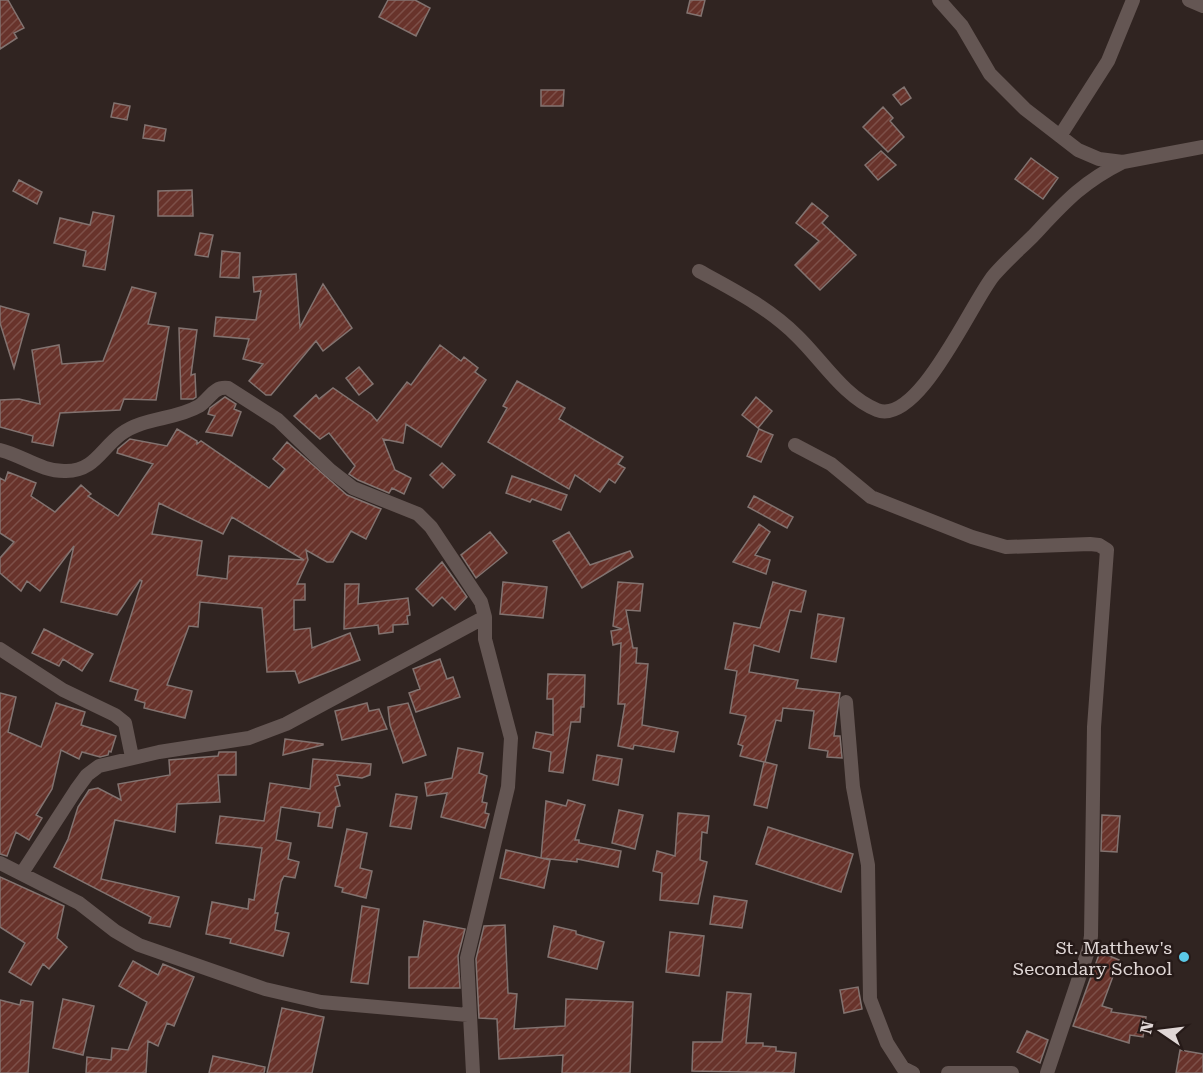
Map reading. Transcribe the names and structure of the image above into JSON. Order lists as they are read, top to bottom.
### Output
{
  "places": ["St. Matthew's Secondary School"],
  "north": "left"
}
